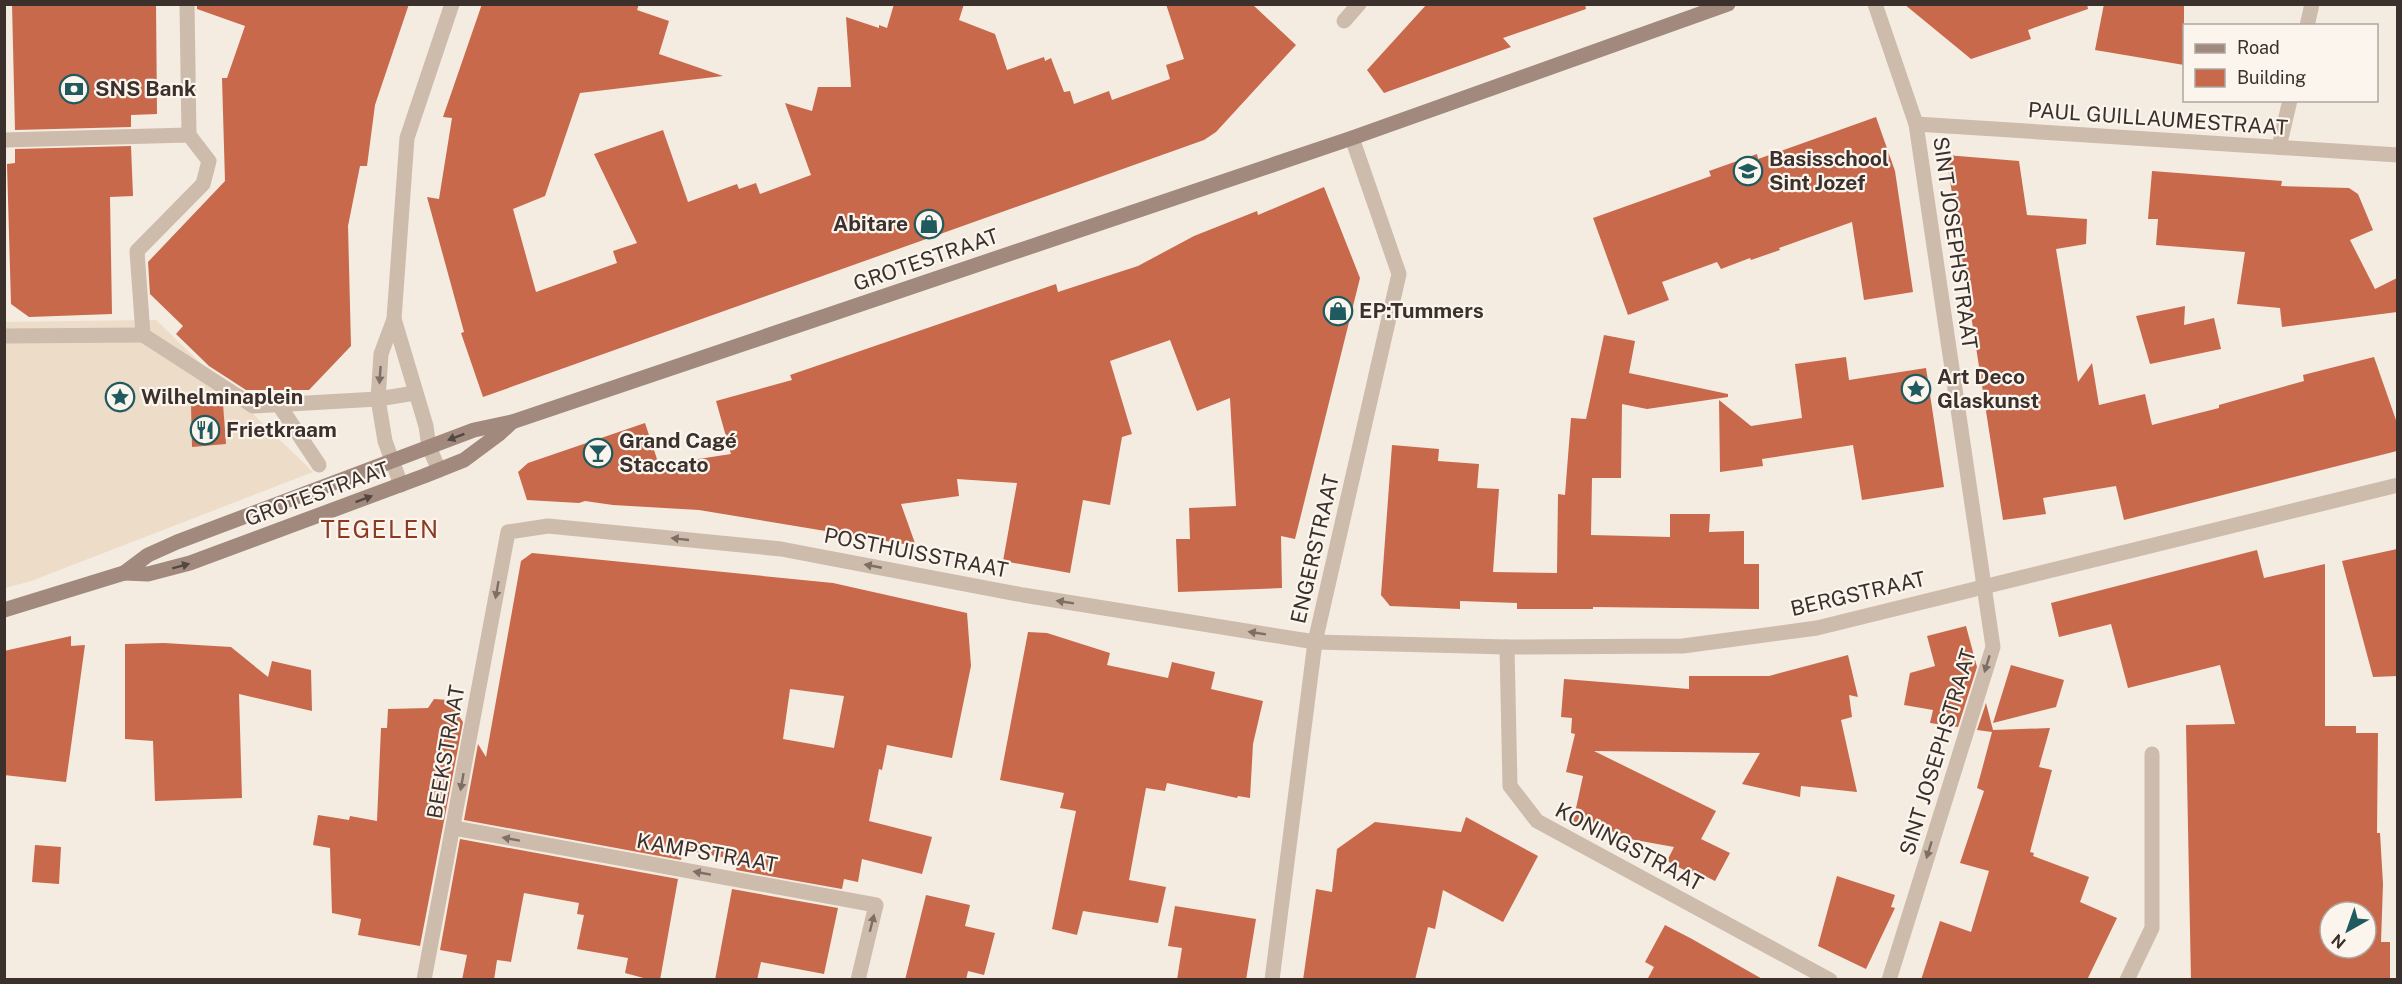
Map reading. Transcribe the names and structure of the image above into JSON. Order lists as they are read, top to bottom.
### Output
{
  "streets": {
    "main road": ["GROTESTRAAT"],
    "street": [
      "PAUL GUILLAUMESTRAAT",
      "SINT JOSEPHSTRAAT",
      "ENGERSTRAAT",
      "POSTHUISSTRAAT",
      "BERGSTRAAT",
      "BEEKSTRAAT",
      "KONINGSTRAAT",
      "KAMPSTRAAT"
    ]
  },
  "crossings": [
    ["PAUL GUILLAUMESTRAAT", "SINT JOSEPHSTRAAT"],
    ["SINT JOSEPHSTRAAT", "BERGSTRAAT"],
    ["GROTESTRAAT", "ENGERSTRAAT"],
    ["ENGERSTRAAT", "POSTHUISSTRAAT"],
    ["ENGERSTRAAT", "BERGSTRAAT"],
    ["POSTHUISSTRAAT", "BERGSTRAAT"],
    ["POSTHUISSTRAAT", "BEEKSTRAAT"],
    ["BERGSTRAAT", "KONINGSTRAAT"],
    ["BEEKSTRAAT", "KAMPSTRAAT"]
  ],
  "one_way": [
    "SINT JOSEPHSTRAAT",
    "POSTHUISSTRAAT",
    "BEEKSTRAAT",
    "KAMPSTRAAT"
  ],
  "districts": ["TEGELEN"],
  "places": {
    "bank": ["SNS Bank"],
    "school or university": ["Basisschool Sint Jozef"],
    "shop": ["Abitare", "EP:Tummers"],
    "place": ["Art Deco Glaskunst", "Wilhelminaplein"],
    "restaurant": ["Frietkraam"],
    "bar": ["Grand Cagé Staccato"]
  },
  "legend": ["Road", "Building"],
  "north": "bottom left"
}
